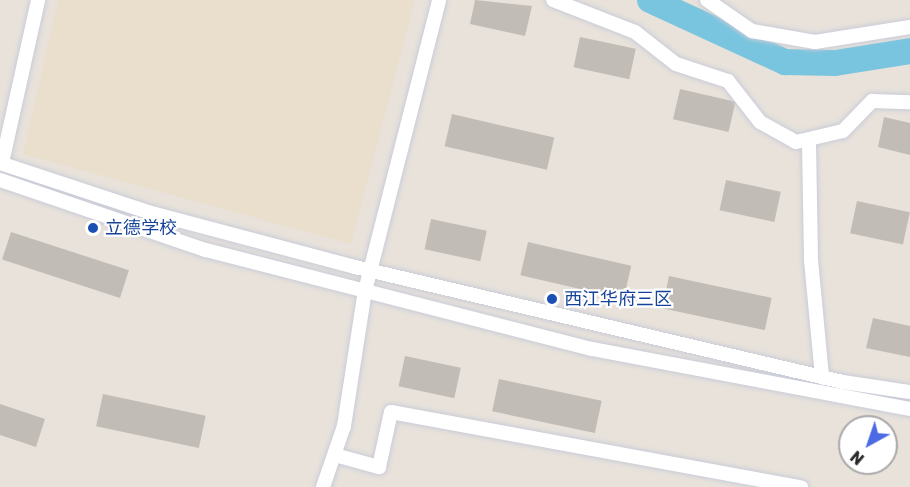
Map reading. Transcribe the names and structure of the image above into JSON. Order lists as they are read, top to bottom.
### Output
{
  "places": ["立德学校", "西江华府三区"],
  "north": "bottom left"
}
